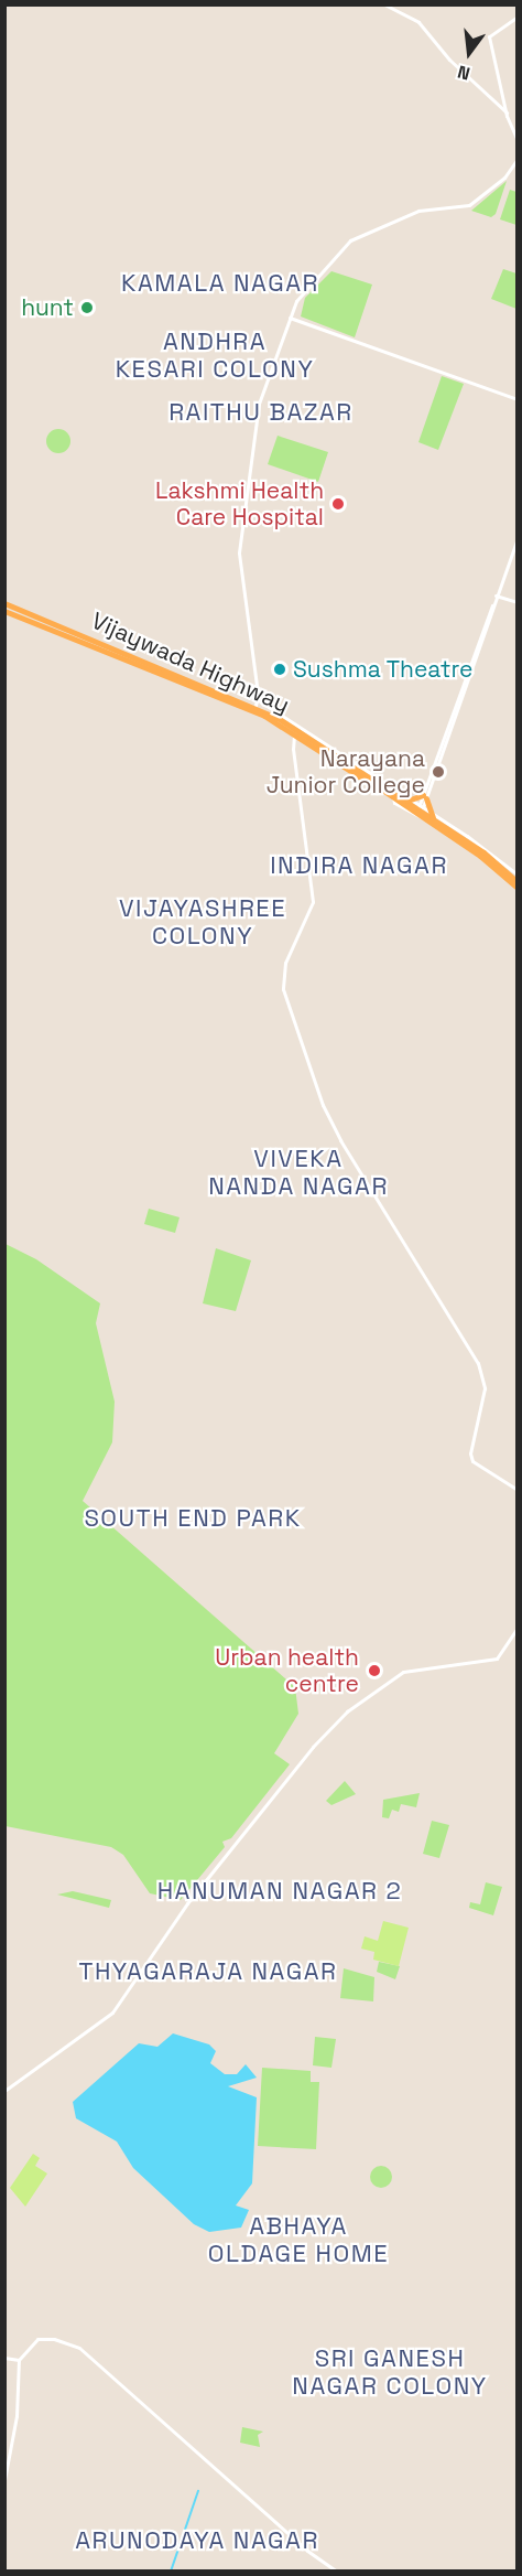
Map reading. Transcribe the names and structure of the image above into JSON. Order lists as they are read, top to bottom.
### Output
{
  "streets": {
    "highway": ["Vijaywada Highway"]
  },
  "districts": [
    "KAMALA NAGAR",
    "ANDHRA KESARI COLONY",
    "RAITHU BAZAR",
    "INDIRA NAGAR",
    "VIJAYASHREE COLONY",
    "VIVEKA NANDA NAGAR",
    "SOUTH END PARK",
    "HANUMAN NAGAR 2",
    "THYAGARAJA NAGAR",
    "ABHAYA OLDAGE HOME",
    "SRI GANESH NAGAR COLONY",
    "ARUNODAYA NAGAR"
  ],
  "places": [
    "hunt",
    "Lakshmi Health Care Hospital",
    "Sushma Theatre",
    "Narayana Junior College",
    "Urban health centre"
  ],
  "north": "bottom"
}
